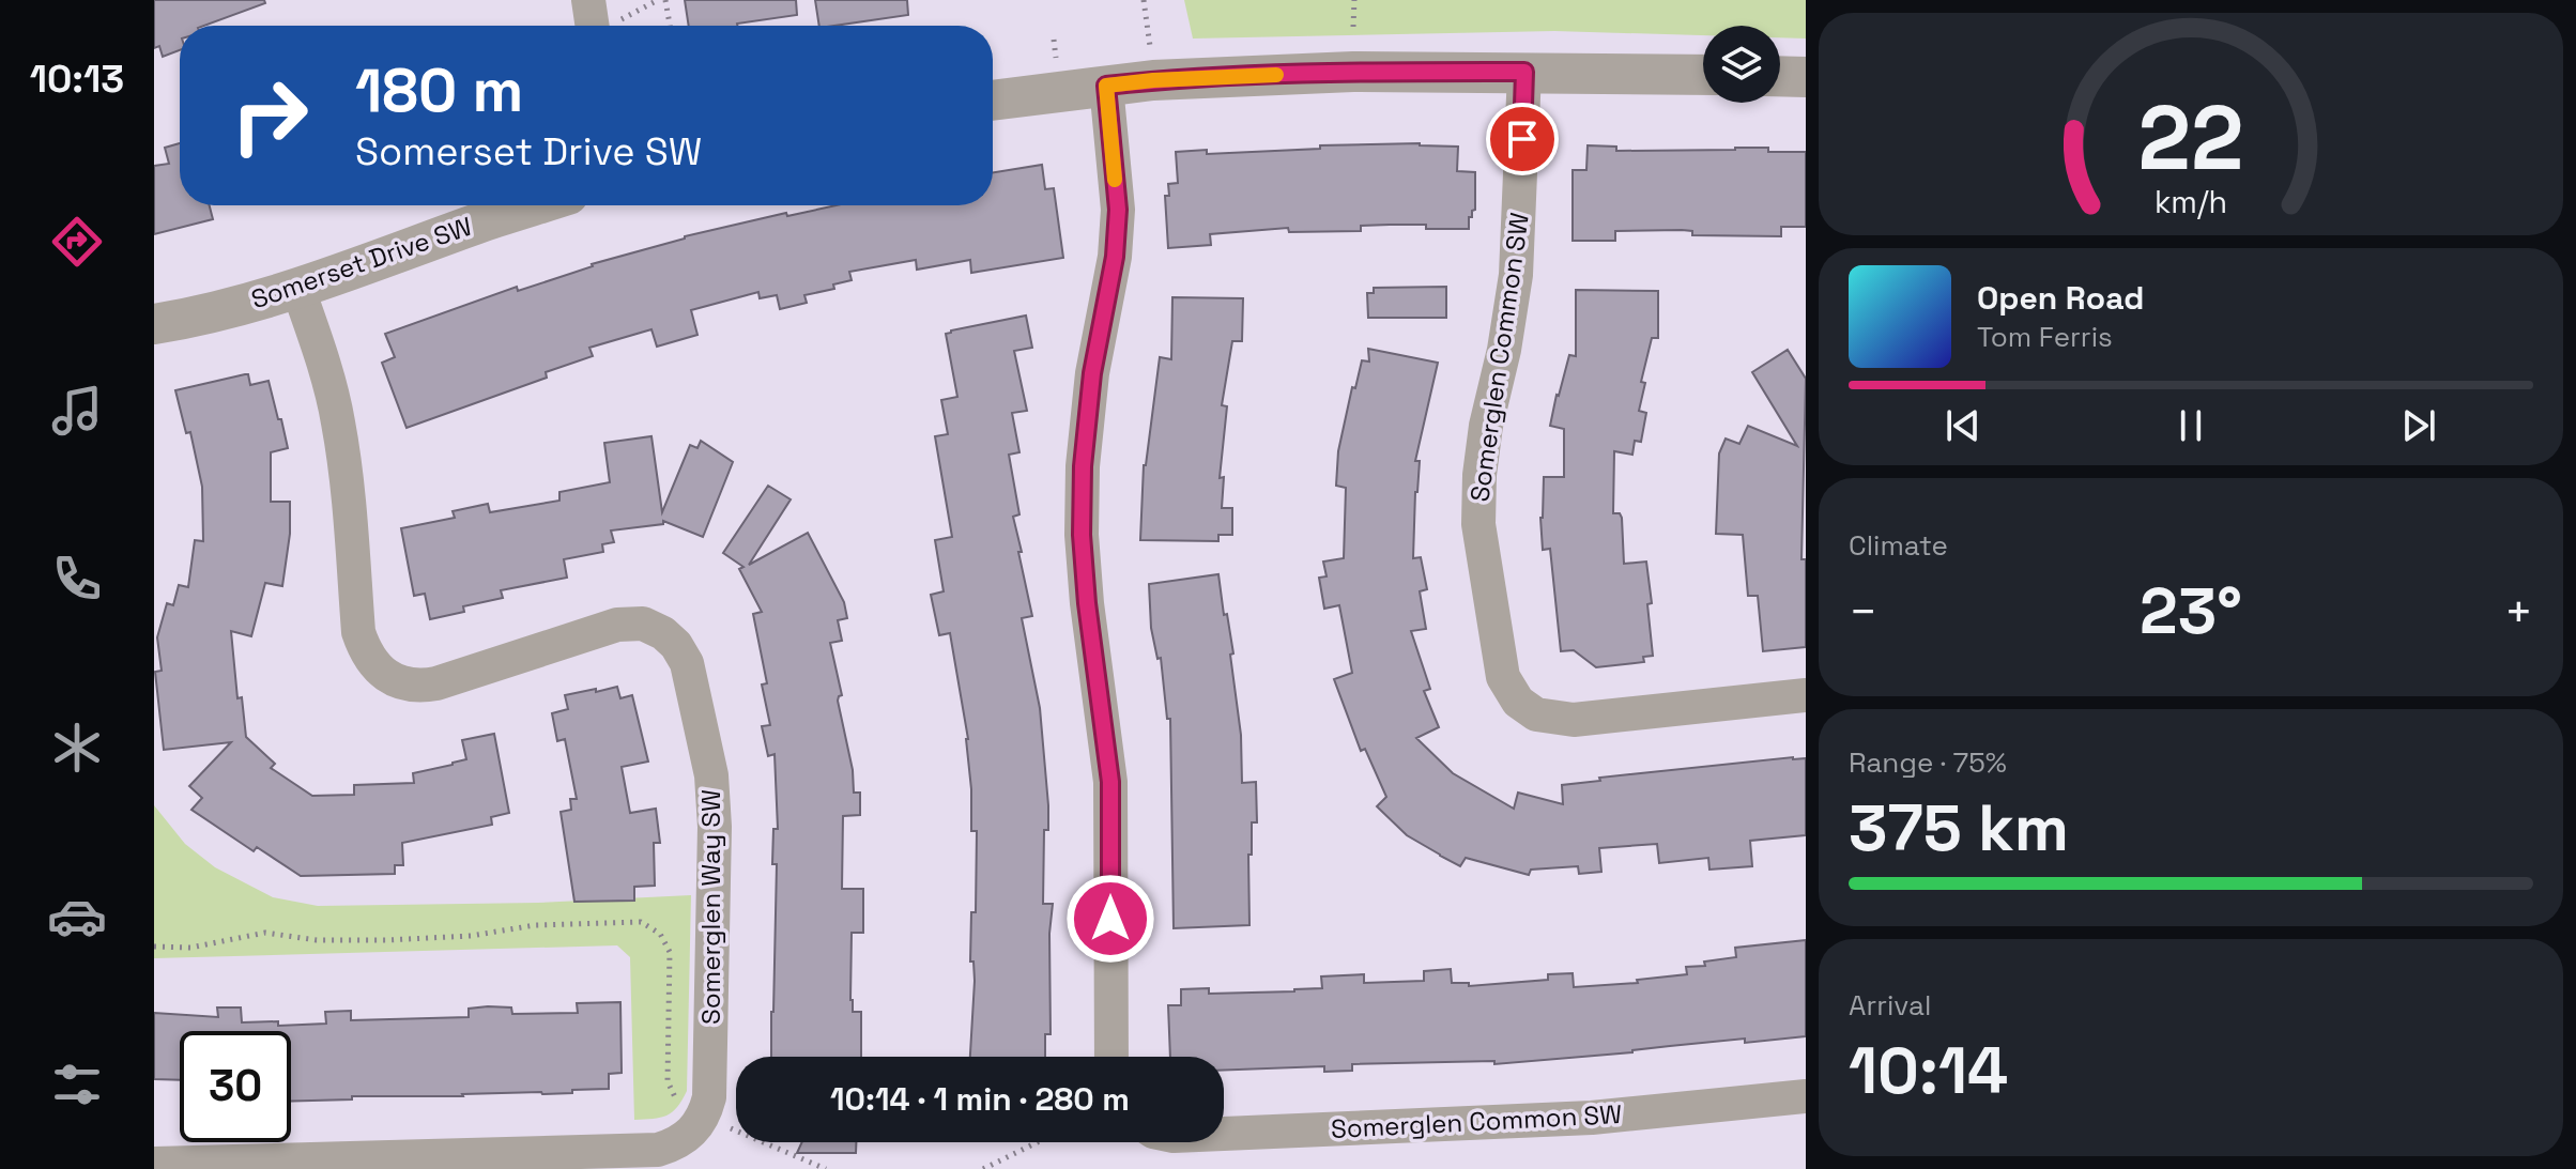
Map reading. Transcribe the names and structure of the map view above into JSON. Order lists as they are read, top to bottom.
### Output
{
  "streets": {
    "street": ["Somerset Drive SW", "Somerglen Common SW", "Somerglen Way SW"]
  },
  "crossings": [
    ["Somerset Drive SW", "Somerglen Way SW"]
  ],
  "page": {
    "tabs": "10:13",
    "turn": ["180 m", "Somerset Drive SW"],
    "song": ["Open Road", "Tom Ferris"],
    "tile": [
      "Climate",
      ["Range · 75%", "375 km"],
      ["Arrival", "10:14"]
    ],
    "heat": ["−", "23°", "+"],
    "limit": "30",
    "trip": "10:14 · 1 min · 280 m",
    "gauge": ["22", "km/h"]
  }
}
